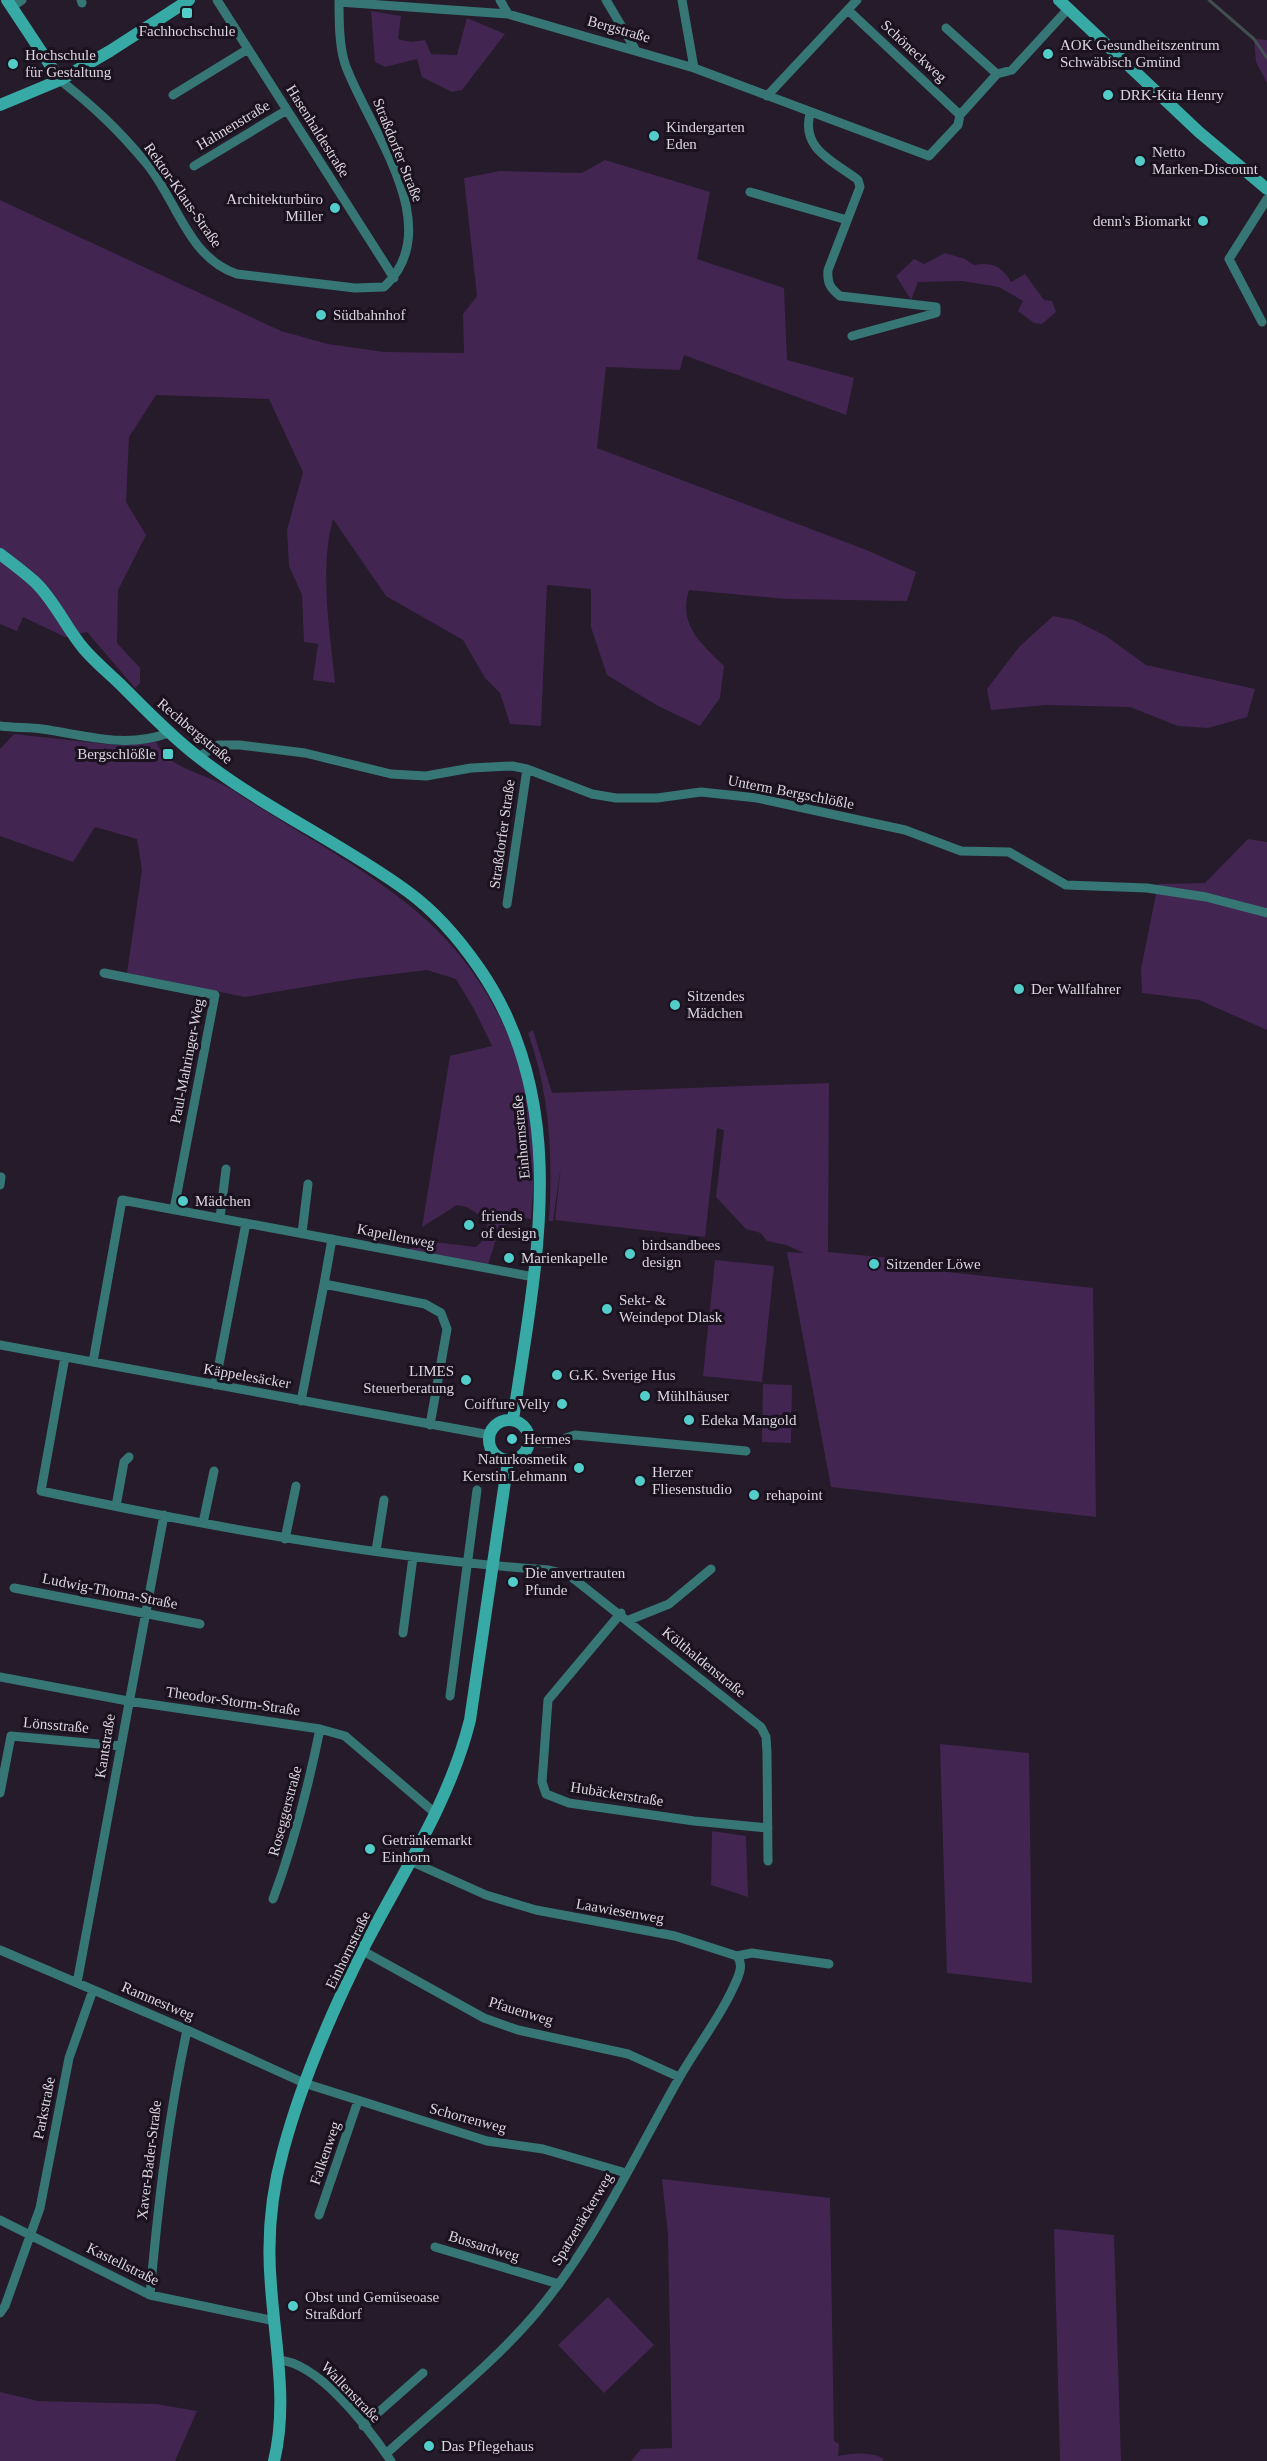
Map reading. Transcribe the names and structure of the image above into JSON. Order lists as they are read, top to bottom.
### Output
{
  "streets": {
    "main road": ["Rektor-Klaus-Straße", "Rechbergstraße", "Einhornstraße"],
    "street": [
      "Bergstraße",
      "Schöneckweg",
      "Hahnenstraße",
      "Hasenhaldestraße",
      "Straßdorfer Straße",
      "Unterm Bergschlößle",
      "Paul-Mahringer-Weg",
      "Kapellenweg",
      "Käppelesäcker",
      "Ludwig-Thoma-Straße",
      "Költhaldenstraße",
      "Theodor-Storm-Straße",
      "Lönsstraße",
      "Kantstraße",
      "Hubäckerstraße",
      "Roseggerstraße",
      "Laawiesenweg",
      "Ramnestweg",
      "Pfauenweg",
      "Parkstraße",
      "Schorrenweg",
      "Falkenweg",
      "Xaver-Bader-Straße",
      "Spatzenäckerweg",
      "Bussardweg",
      "Kastellstraße",
      "Wallenstraße"
    ]
  },
  "crossings": [
    ["Bergstraße", "Schöneckweg"],
    ["Bergstraße", "Straßdorfer Straße"],
    ["Hahnenstraße", "Hasenhaldestraße"],
    ["Hasenhaldestraße", "Straßdorfer Straße"],
    ["Hasenhaldestraße", "Rektor-Klaus-Straße"],
    ["Straßdorfer Straße", "Rektor-Klaus-Straße"],
    ["Straßdorfer Straße", "Unterm Bergschlößle"],
    ["Rechbergstraße", "Unterm Bergschlößle"],
    ["Rechbergstraße", "Einhornstraße"],
    ["Paul-Mahringer-Weg", "Kapellenweg"],
    ["Einhornstraße", "Kapellenweg"],
    ["Einhornstraße", "Käppelesäcker"],
    ["Einhornstraße", "Költhaldenstraße"],
    ["Einhornstraße", "Theodor-Storm-Straße"],
    ["Einhornstraße", "Laawiesenweg"],
    ["Einhornstraße", "Ramnestweg"],
    ["Einhornstraße", "Pfauenweg"],
    ["Einhornstraße", "Schorrenweg"],
    ["Einhornstraße", "Kastellstraße"],
    ["Einhornstraße", "Wallenstraße"],
    ["Kapellenweg", "Käppelesäcker"],
    ["Käppelesäcker", "Költhaldenstraße"],
    ["Ludwig-Thoma-Straße", "Kantstraße"],
    ["Költhaldenstraße", "Kantstraße"],
    ["Költhaldenstraße", "Hubäckerstraße"],
    ["Theodor-Storm-Straße", "Kantstraße"],
    ["Theodor-Storm-Straße", "Roseggerstraße"],
    ["Lönsstraße", "Kantstraße"],
    ["Kantstraße", "Ramnestweg"],
    ["Laawiesenweg", "Spatzenäckerweg"],
    ["Ramnestweg", "Parkstraße"],
    ["Ramnestweg", "Schorrenweg"],
    ["Ramnestweg", "Xaver-Bader-Straße"],
    ["Pfauenweg", "Spatzenäckerweg"],
    ["Parkstraße", "Kastellstraße"],
    ["Schorrenweg", "Falkenweg"],
    ["Schorrenweg", "Spatzenäckerweg"],
    ["Xaver-Bader-Straße", "Kastellstraße"],
    ["Spatzenäckerweg", "Bussardweg"],
    ["Spatzenäckerweg", "Wallenstraße"]
  ],
  "places": {
    "transit": ["Fachhochschule", "Bergschlößle"],
    "other": [
      "AOK Gesundheitszentrum Schwäbisch Gmünd",
      "Hochschule für Gestaltung",
      "DRK-Kita Henry",
      "Kindergarten Eden",
      "Netto Marken-Discount",
      "Architekturbüro Miller",
      "denn's Biomarkt",
      "Südbahnhof",
      "Der Wallfahrer",
      "Sitzendes Mädchen",
      "Mädchen",
      "friends of design",
      "birdsandbees design",
      "Marienkapelle",
      "Sitzender Löwe",
      "Sekt- & Weindepot Dlask",
      "G.K. Sverige Hus",
      "LIMES Steuerberatung",
      "Mühlhäuser",
      "Coiffure Velly",
      "Edeka Mangold",
      "Hermes",
      "Naturkosmetik Kerstin Lehmann",
      "Herzer Fliesenstudio",
      "rehapoint",
      "Die anvertrauten Pfunde",
      "Getränkemarkt Einhorn",
      "Obst und Gemüseoase Straßdorf",
      "Das Pflegehaus"
    ]
  }
}
